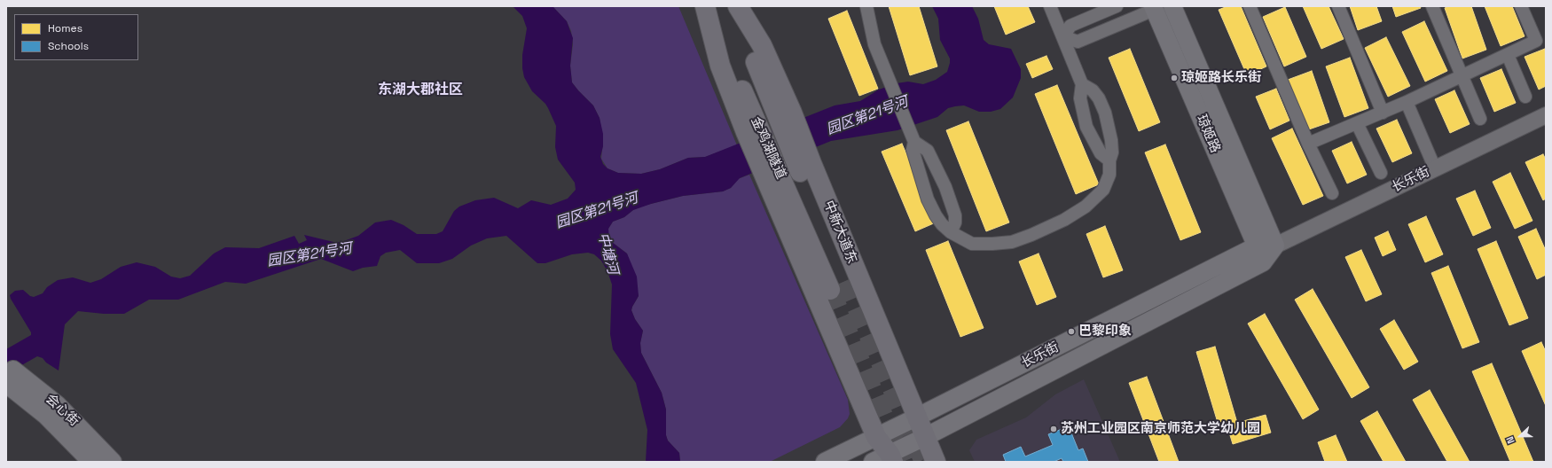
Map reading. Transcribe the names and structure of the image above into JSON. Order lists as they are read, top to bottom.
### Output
{
  "streets": {
    "main road": [
      "琼姬路",
      "金鸡湖隧道",
      "长乐街",
      "中新大道东",
      "会心街"
    ]
  },
  "crossings": [
    ["琼姬路", "长乐街"],
    ["长乐街", "中新大道东"]
  ],
  "districts": ["东湖大郡社区"],
  "water": ["园区第21号河", "中塘河"],
  "places": ["琼姬路长乐街", "巴黎印象", "苏州工业园区南京师范大学幼儿园"],
  "legend": ["Homes", "Schools"],
  "north": "left"
}
